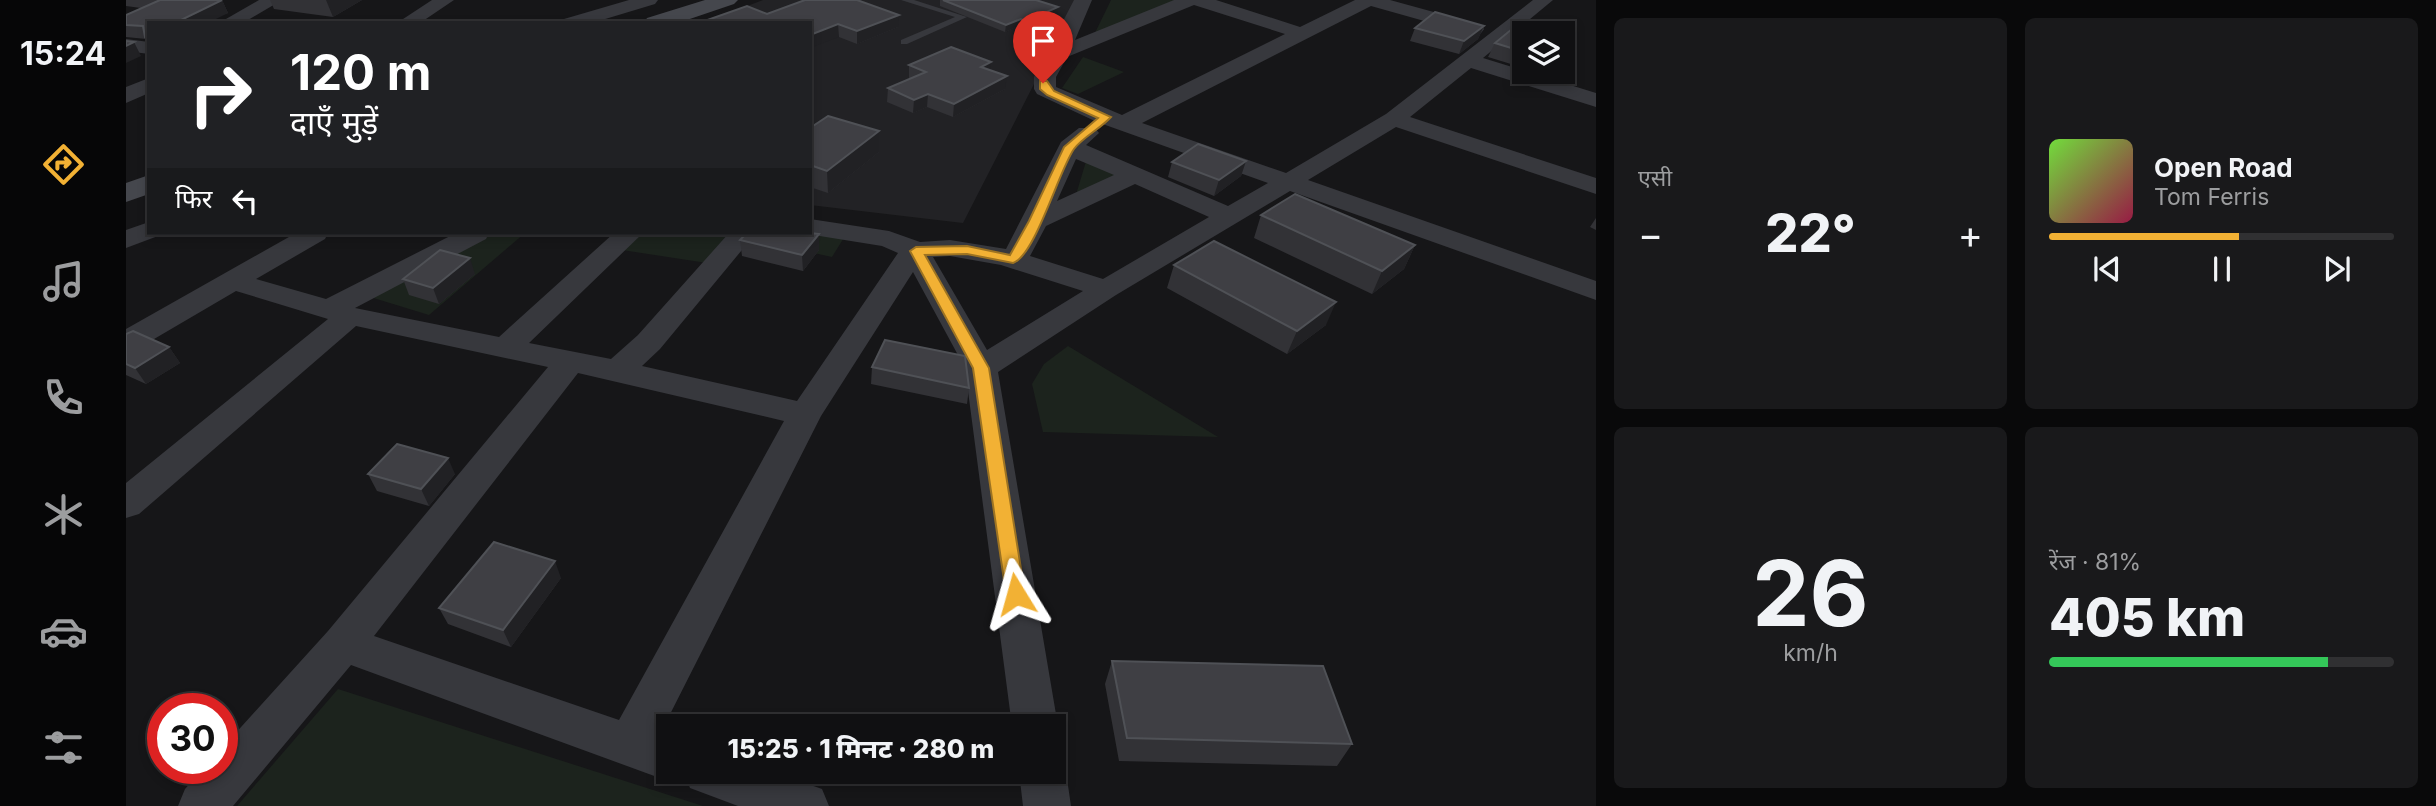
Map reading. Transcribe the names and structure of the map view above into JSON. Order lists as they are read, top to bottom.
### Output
{
  "page": {
    "tabs": "15:24",
    "tile": [
      "एसी",
      ["26", "km/h"],
      ["रेंज · 81%", "405 km"]
    ],
    "turn": ["120 m", "दाएँ मुड़ें"],
    "song": ["Open Road", "Tom Ferris"],
    "then": "फिर",
    "heat": ["−", "22°", "+"],
    "limit": "30",
    "trip": "15:25 · 1 मिनट · 280 m"
  }
}
